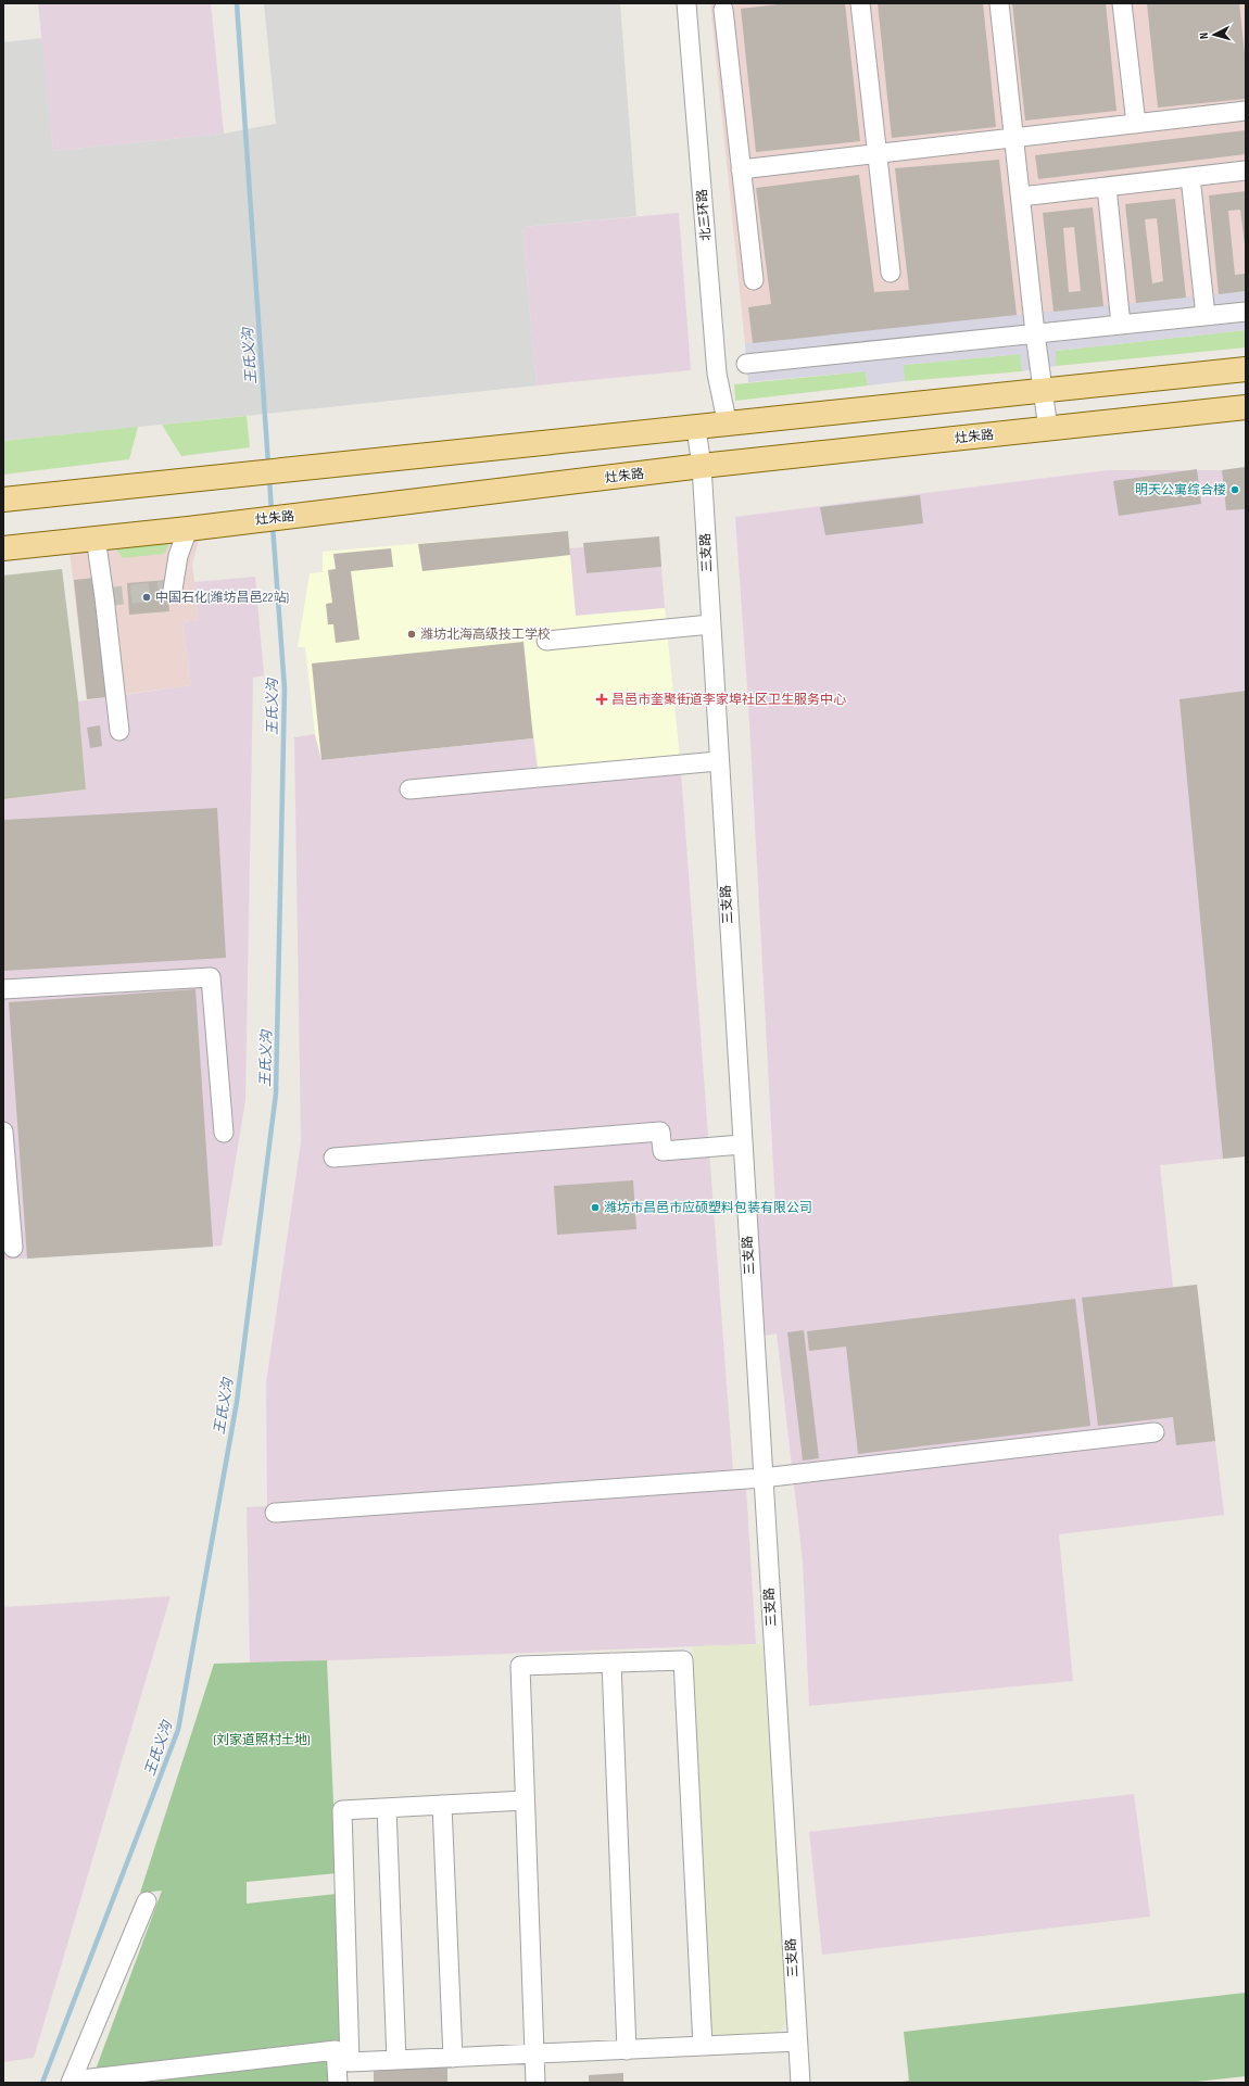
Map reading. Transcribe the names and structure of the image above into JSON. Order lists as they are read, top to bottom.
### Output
{
  "streets": {
    "main road": ["灶朱路"],
    "street": ["北三环路", "三支路"]
  },
  "crossings": [
    ["灶朱路", "三支路"]
  ],
  "water": ["王氏义沟"],
  "parks": ["(刘家道照村土地)"],
  "places": {
    "other": [
      "明天公寓综合楼",
      "中国石化(潍坊昌邑22站)",
      "潍坊北海高级技工学校",
      "潍坊市昌邑市应硕塑料包装有限公司"
    ],
    "health": ["昌邑市奎聚街道李家埠社区卫生服务中心"]
  },
  "north": "left"
}
